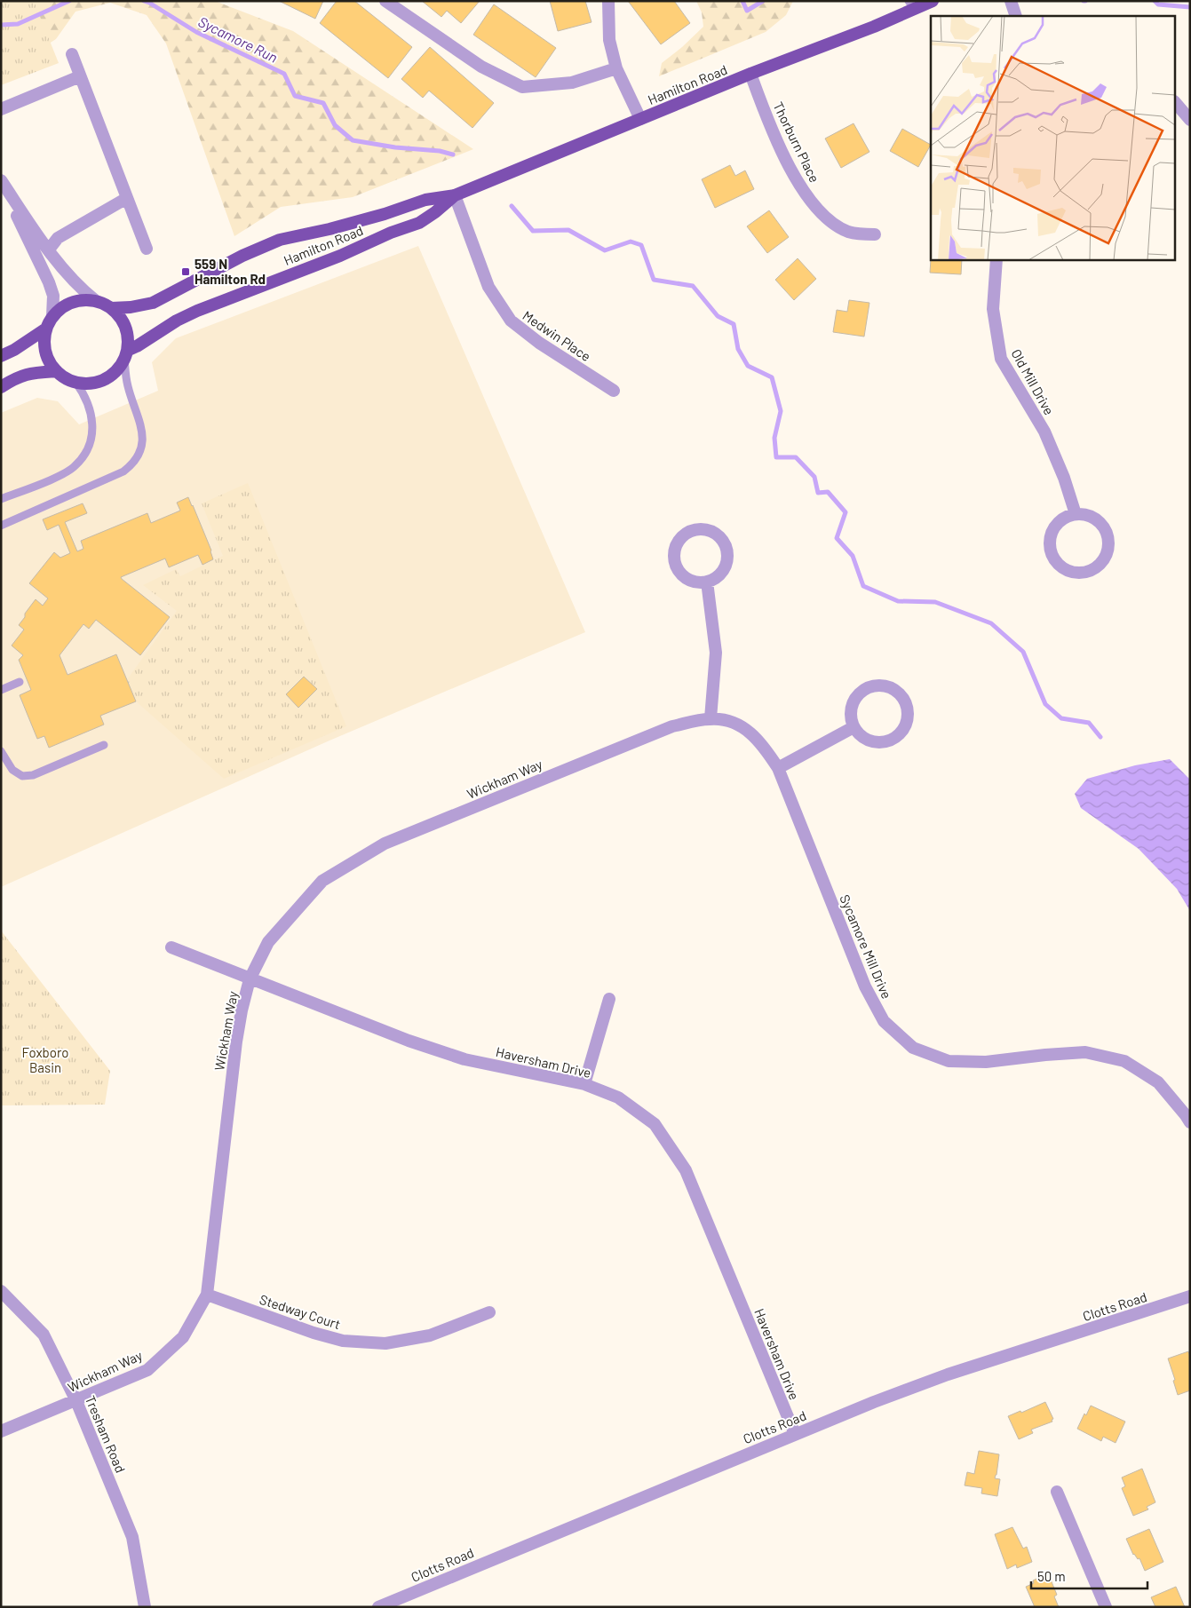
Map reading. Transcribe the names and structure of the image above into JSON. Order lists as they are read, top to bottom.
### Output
{
  "streets": {
    "main road": ["Hamilton Road"],
    "street": [
      "Thorburn Place",
      "Medwin Place",
      "Old Mill Drive",
      "Wickham Way",
      "Sycamore Mill Drive",
      "Haversham Drive",
      "Clotts Road",
      "Stedway Court",
      "Tresham Road"
    ]
  },
  "crossings": [
    ["Hamilton Road", "Thorburn Place"],
    ["Hamilton Road", "Medwin Place"],
    ["Wickham Way", "Sycamore Mill Drive"],
    ["Wickham Way", "Haversham Drive"],
    ["Wickham Way", "Stedway Court"],
    ["Wickham Way", "Tresham Road"],
    ["Haversham Drive", "Clotts Road"]
  ],
  "water": ["Sycamore Run"],
  "parks": ["Foxboro Basin"],
  "places": {
    "transit": ["559 N Hamilton Rd"]
  },
  "scale_bar": "50 m"
}
